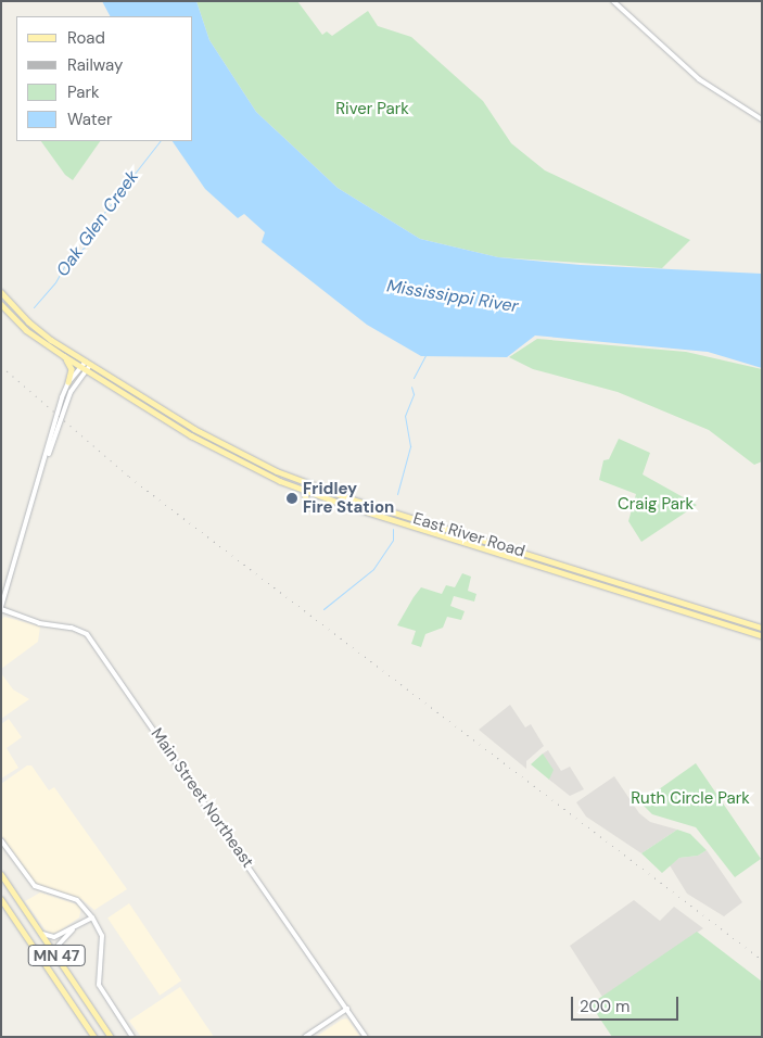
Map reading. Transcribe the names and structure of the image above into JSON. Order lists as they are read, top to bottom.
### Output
{
  "streets": {
    "main road": ["East River Road", "MN 47"],
    "street": ["Main Street Northeast"]
  },
  "water": ["Oak Glen Creek", "Mississippi River"],
  "parks": ["River Park", "Craig Park", "Ruth Circle Park"],
  "places": ["Fridley Fire Station"],
  "legend": [
    "Road",
    "Railway",
    "Park",
    "Water"
  ],
  "scale_bar": "200 m"
}
